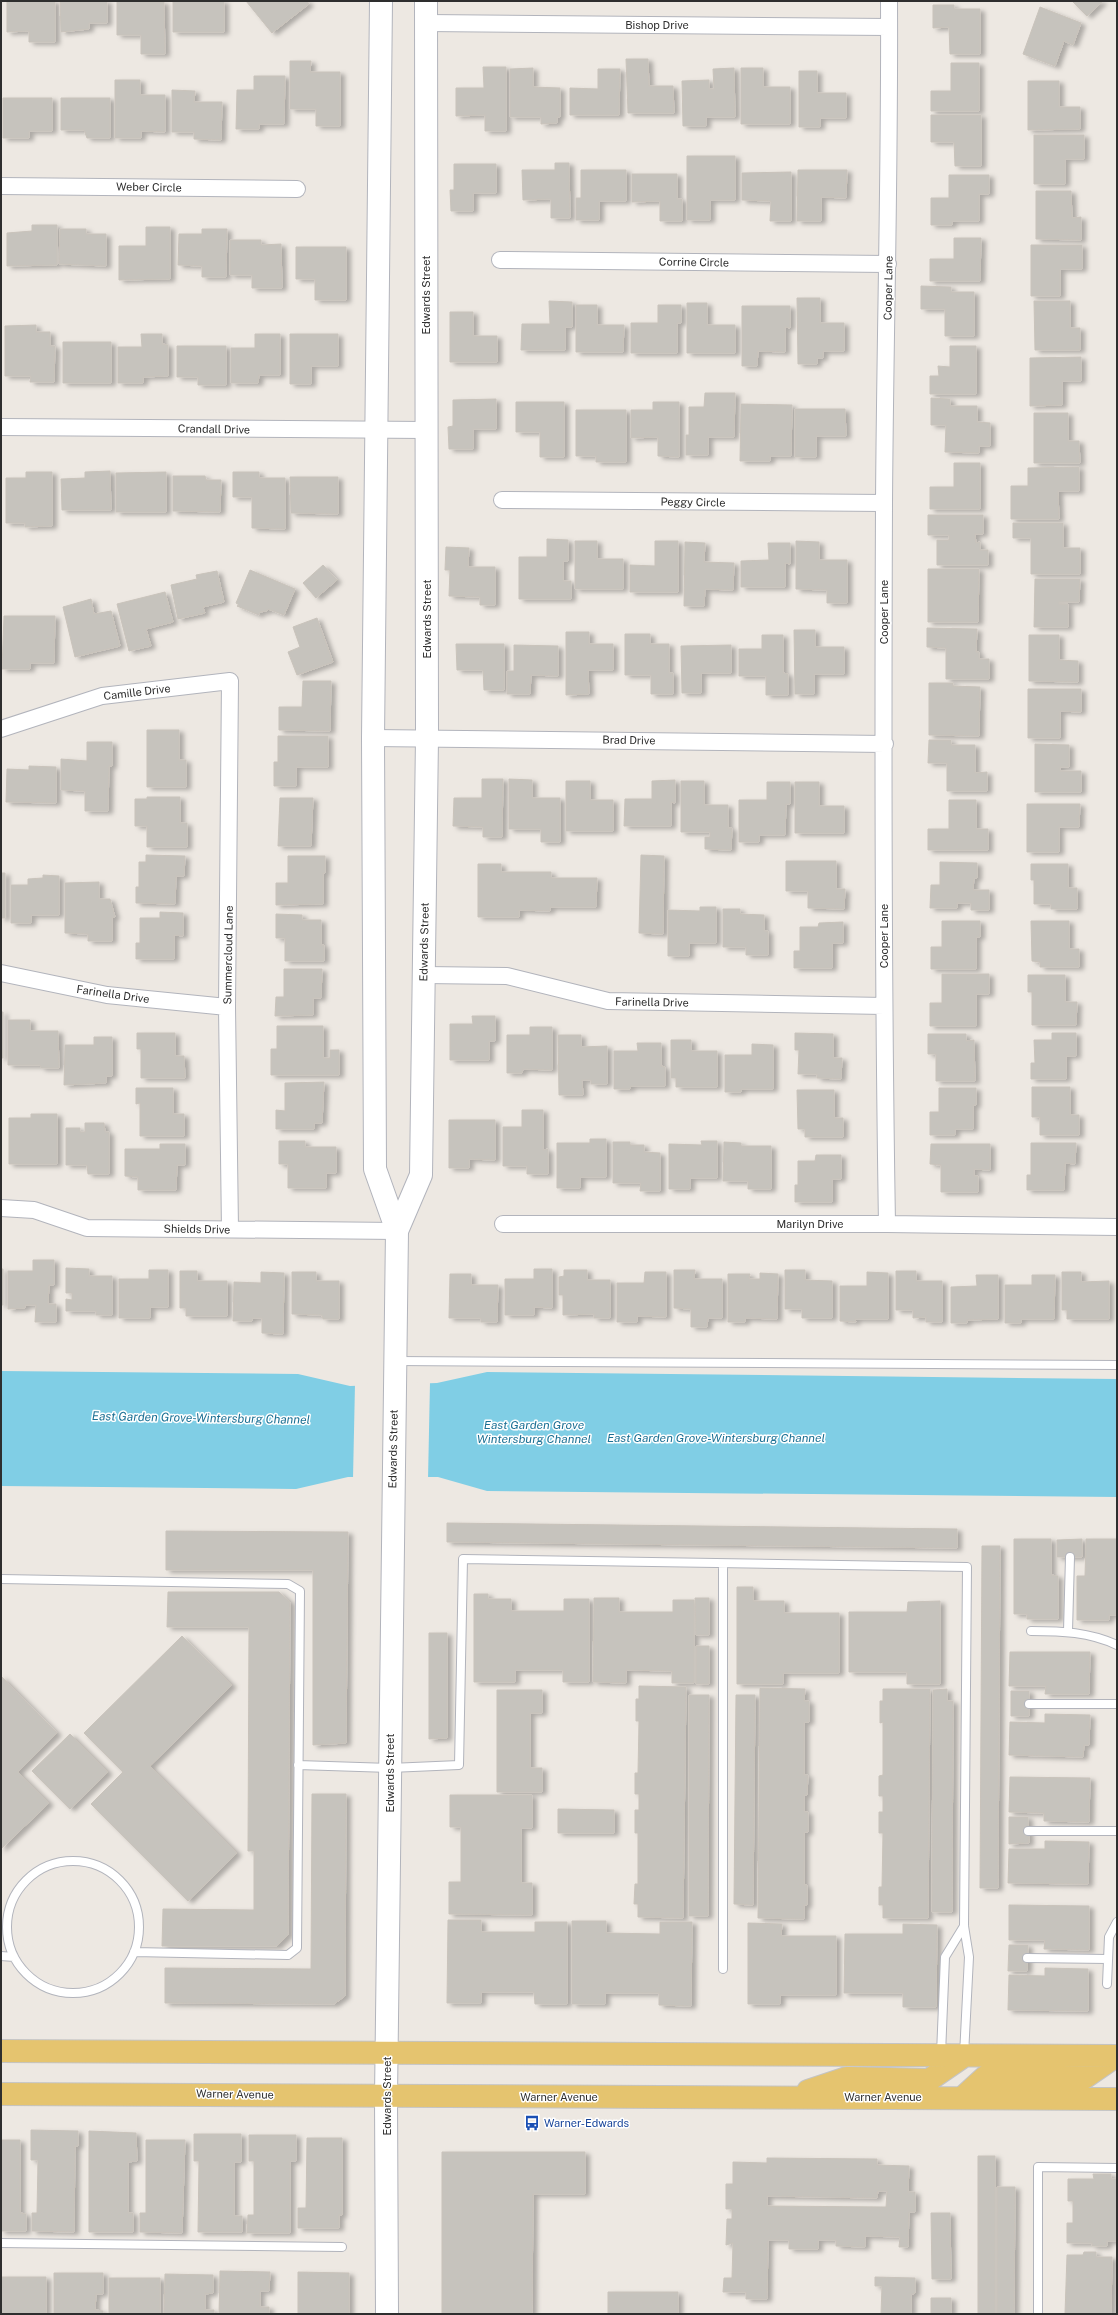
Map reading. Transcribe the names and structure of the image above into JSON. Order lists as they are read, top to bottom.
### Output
{
  "streets": {
    "main road": ["Edwards Street", "Warner Avenue"],
    "street": [
      "Bishop Drive",
      "Weber Circle",
      "Corrine Circle",
      "Cooper Lane",
      "Crandall Drive",
      "Peggy Circle",
      "Camille Drive",
      "Brad Drive",
      "Summercloud Lane",
      "Farinella Drive",
      "Marilyn Drive",
      "Shields Drive"
    ]
  },
  "crossings": [
    ["Bishop Drive", "Cooper Lane"],
    ["Bishop Drive", "Edwards Street"],
    ["Corrine Circle", "Cooper Lane"],
    ["Cooper Lane", "Peggy Circle"],
    ["Cooper Lane", "Brad Drive"],
    ["Cooper Lane", "Farinella Drive"],
    ["Cooper Lane", "Marilyn Drive"],
    ["Edwards Street", "Crandall Drive"],
    ["Edwards Street", "Brad Drive"],
    ["Edwards Street", "Farinella Drive"],
    ["Edwards Street", "Shields Drive"],
    ["Edwards Street", "Warner Avenue"],
    ["Camille Drive", "Summercloud Lane"],
    ["Summercloud Lane", "Farinella Drive"],
    ["Summercloud Lane", "Shields Drive"]
  ],
  "water": ["East Garden Grove-Wintersburg Channel", "East Garden Grove Wintersburg Channel"],
  "places": {
    "bus stop": ["Warner-Edwards"]
  }
}
